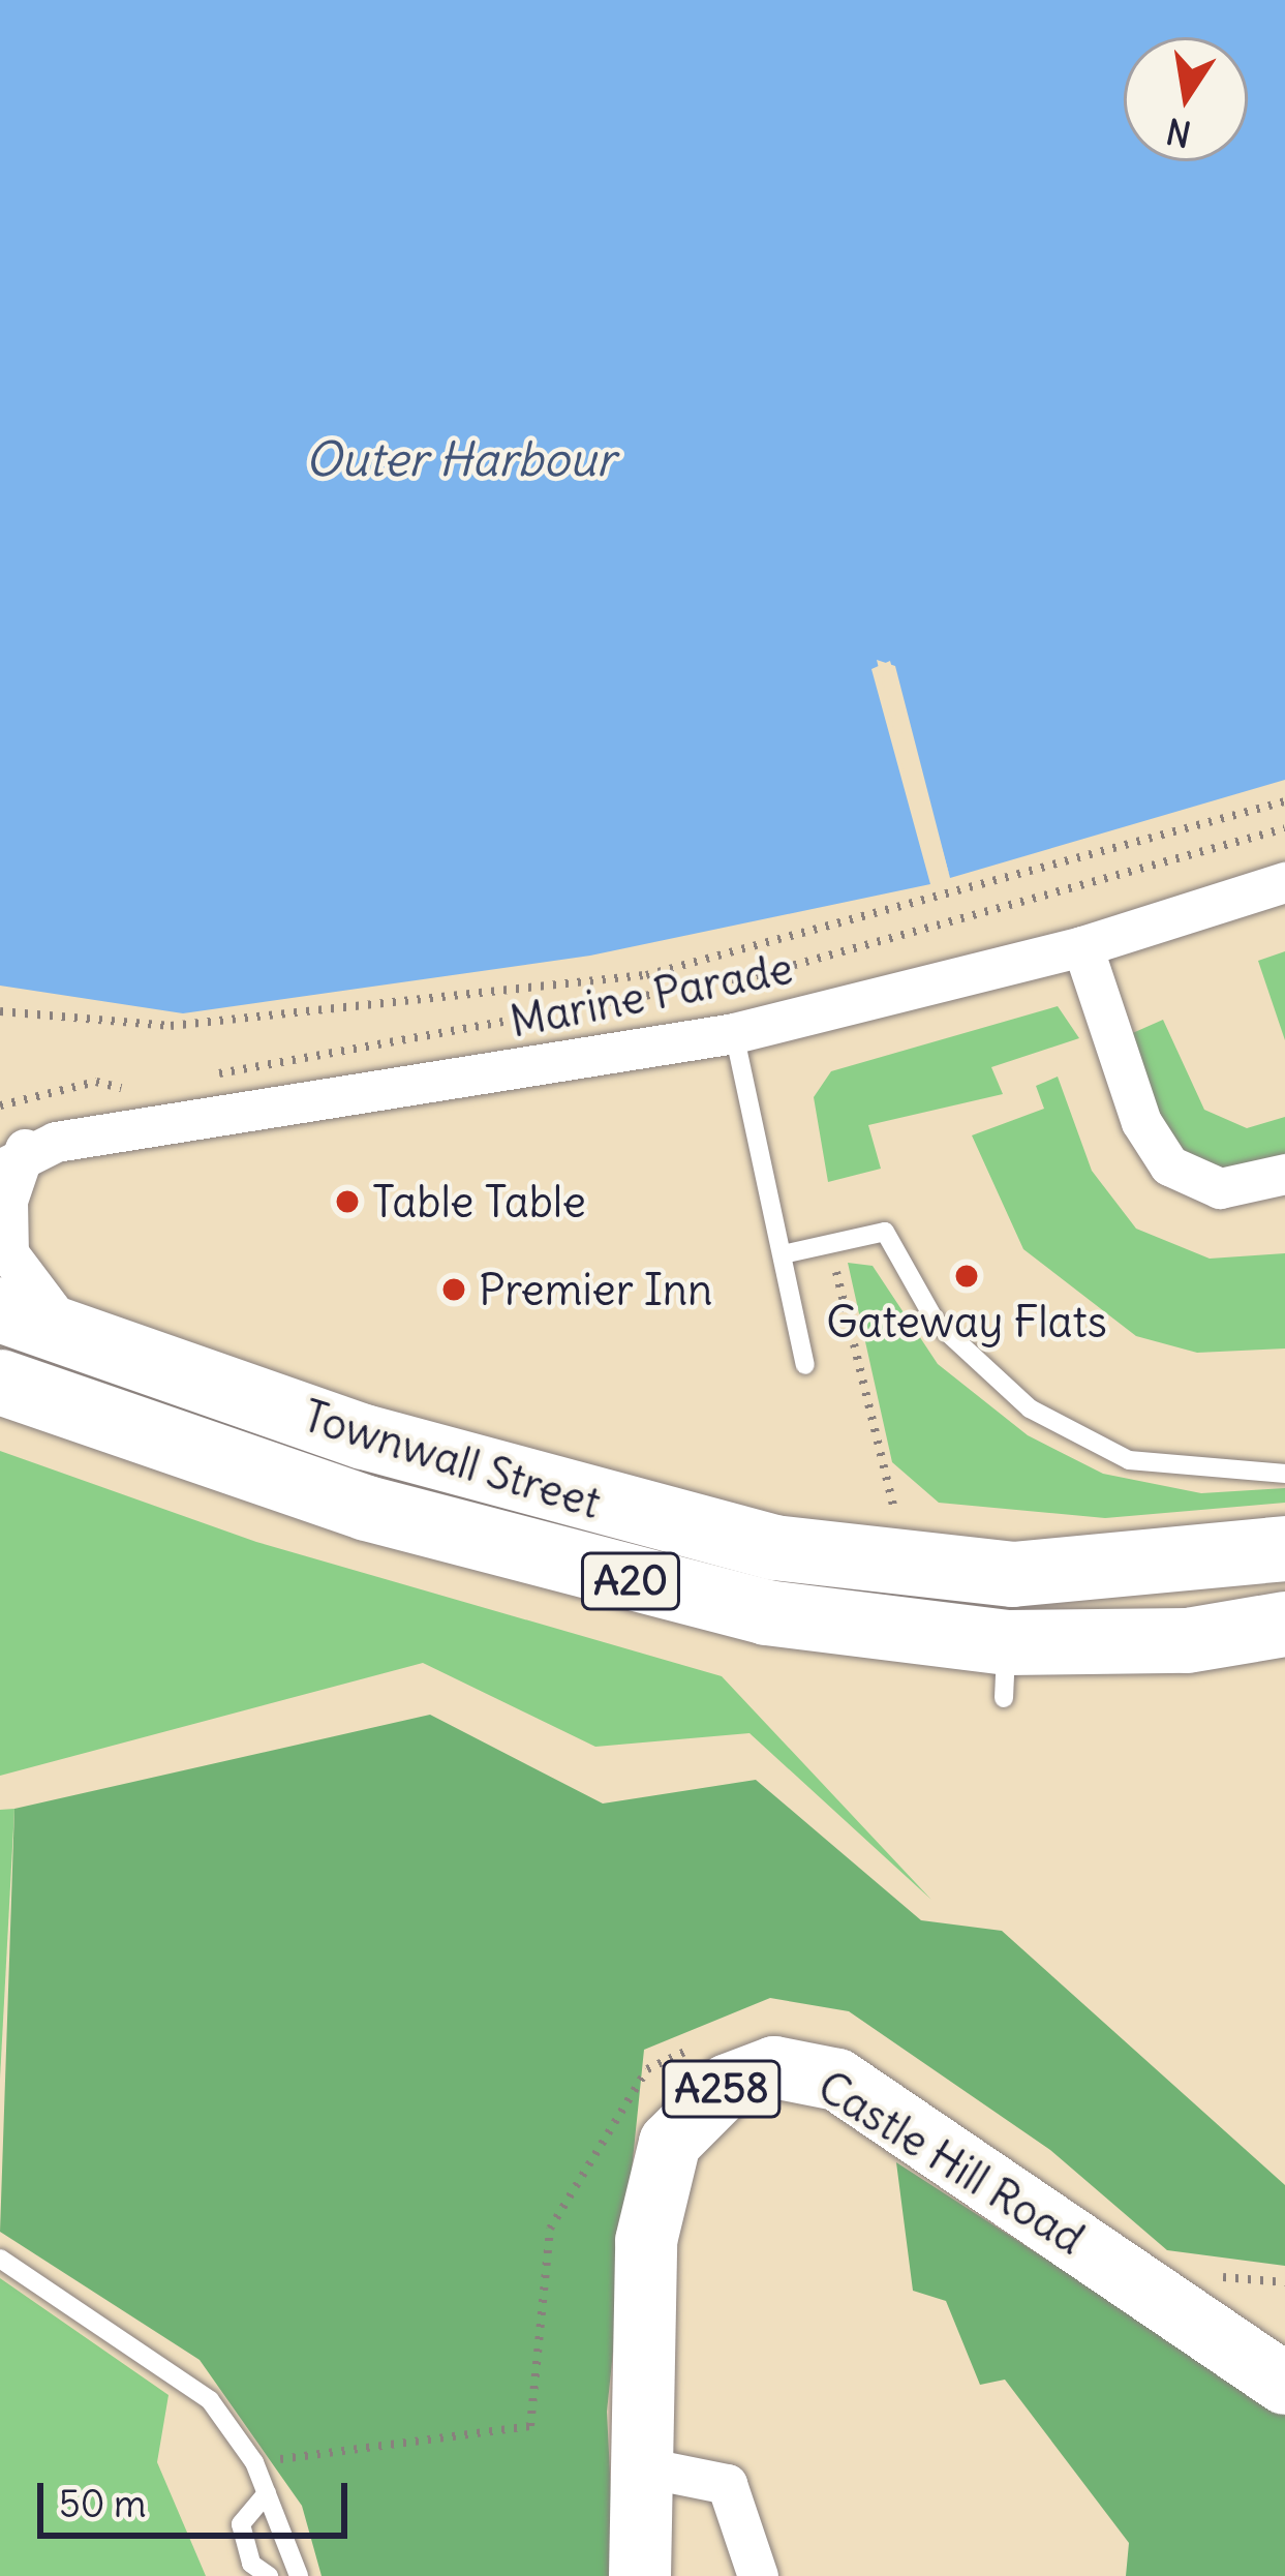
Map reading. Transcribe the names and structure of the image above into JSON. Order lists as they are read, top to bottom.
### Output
{
  "streets": {
    "highway": ["Townwall Street", "A20"],
    "main road": ["A258", "Castle Hill Road"],
    "street": ["Marine Parade"]
  },
  "crossings": [
    ["Marine Parade", "Townwall Street"]
  ],
  "water": ["Outer Harbour"],
  "places": ["Table Table", "Gateway Flats", "Premier Inn"],
  "scale_bar": "50 m",
  "north": "bottom"
}
